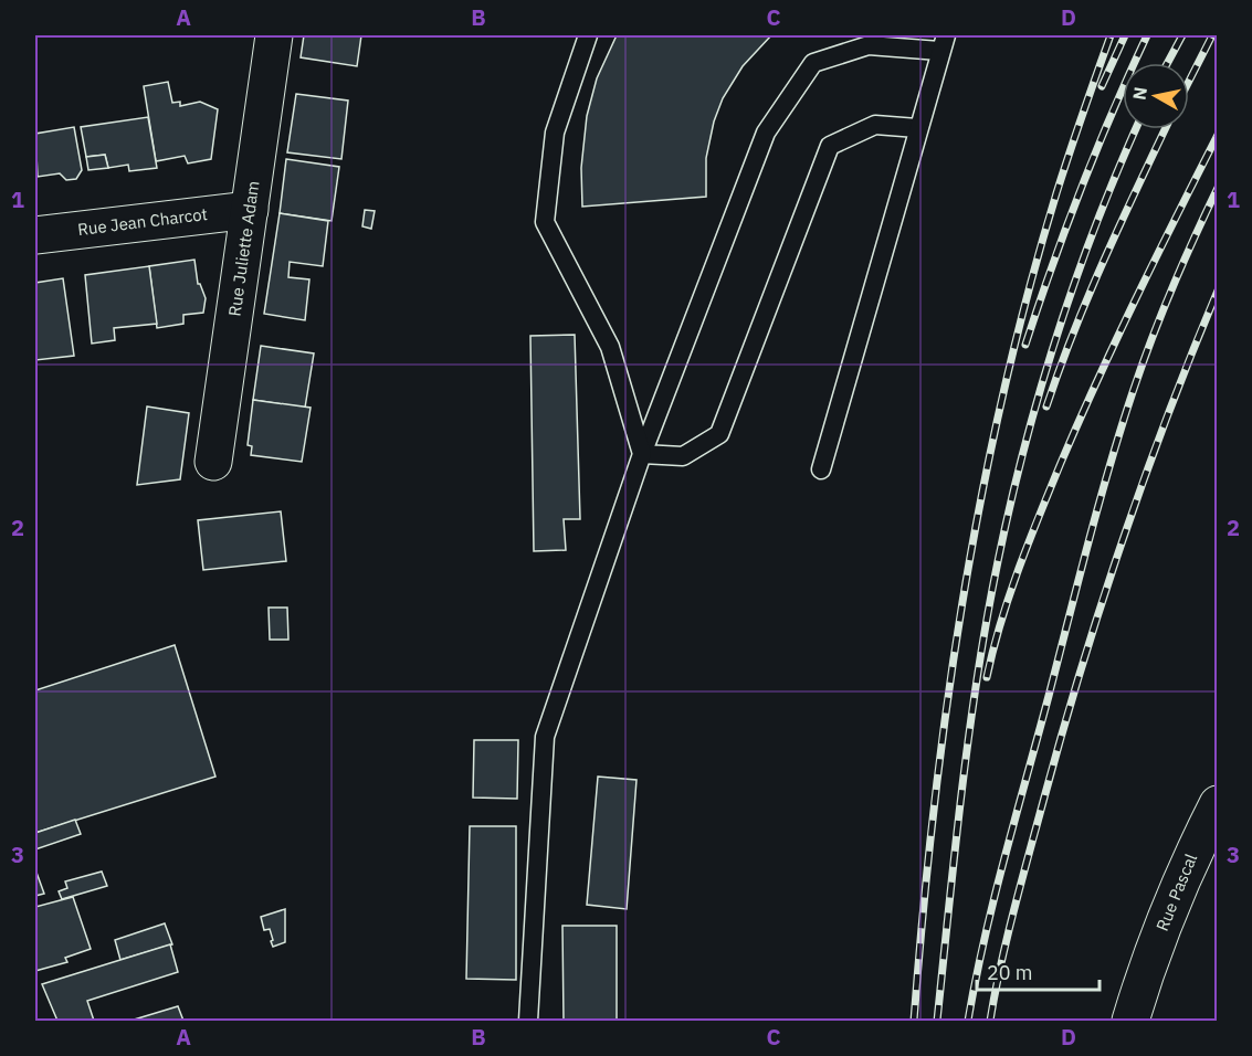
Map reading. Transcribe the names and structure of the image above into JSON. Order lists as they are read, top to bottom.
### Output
{
  "streets": {
    "street": ["Rue Jean Charcot", "Rue Juliette Adam", "Rue Pascal"]
  },
  "crossings": [
    ["Rue Jean Charcot", "Rue Juliette Adam"]
  ],
  "scale_bar": "20 m",
  "north": "left",
  "grid": {
    "columns": [
      "A",
      "B",
      "C",
      "D"
    ],
    "rows": ["1", "2", "3"]
  }
}
